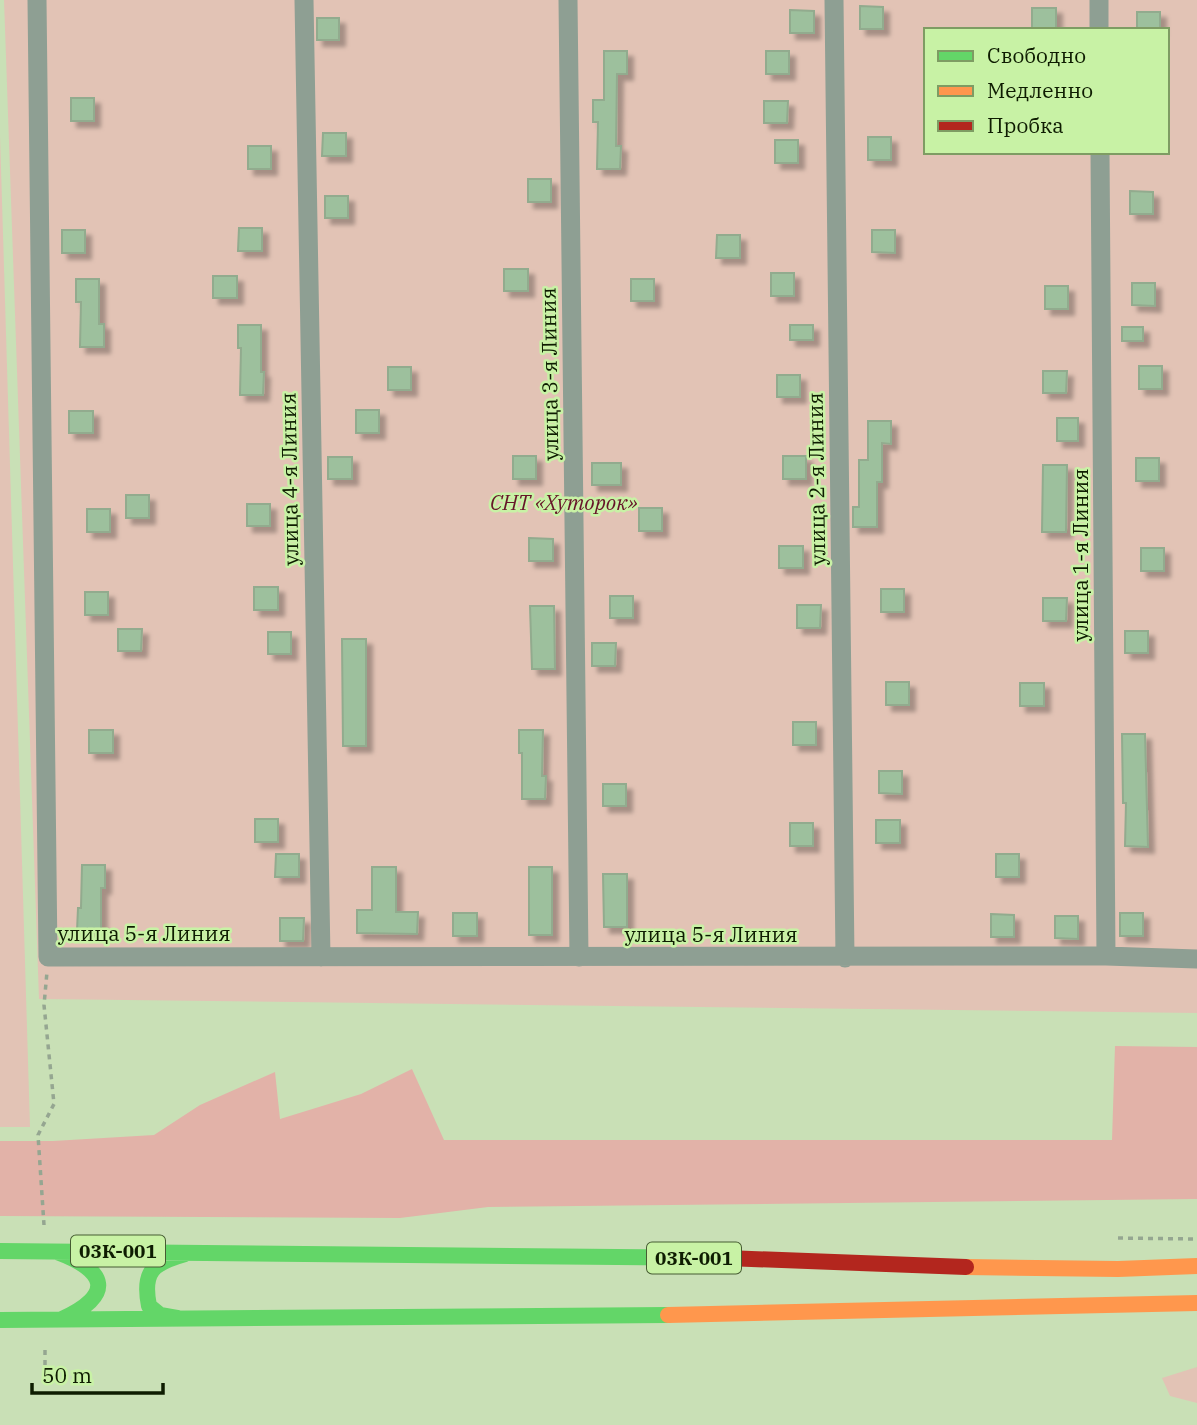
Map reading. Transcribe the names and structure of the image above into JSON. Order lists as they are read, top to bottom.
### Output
{
  "streets": {
    "main road": ["03К-001"],
    "street": [
      "улица 3-я Линия",
      "улица 4-я Линия",
      "улица 2-я Линия",
      "улица 1-я Линия",
      "улица 5-я Линия"
    ]
  },
  "crossings": [
    ["улица 3-я Линия", "улица 5-я Линия"],
    ["улица 4-я Линия", "улица 5-я Линия"],
    ["улица 2-я Линия", "улица 5-я Линия"],
    ["улица 1-я Линия", "улица 5-я Линия"]
  ],
  "parks": ["СНТ «Хуторок»"],
  "legend": ["Свободно", "Медленно", "Пробка"],
  "scale_bar": "50 m"
}
